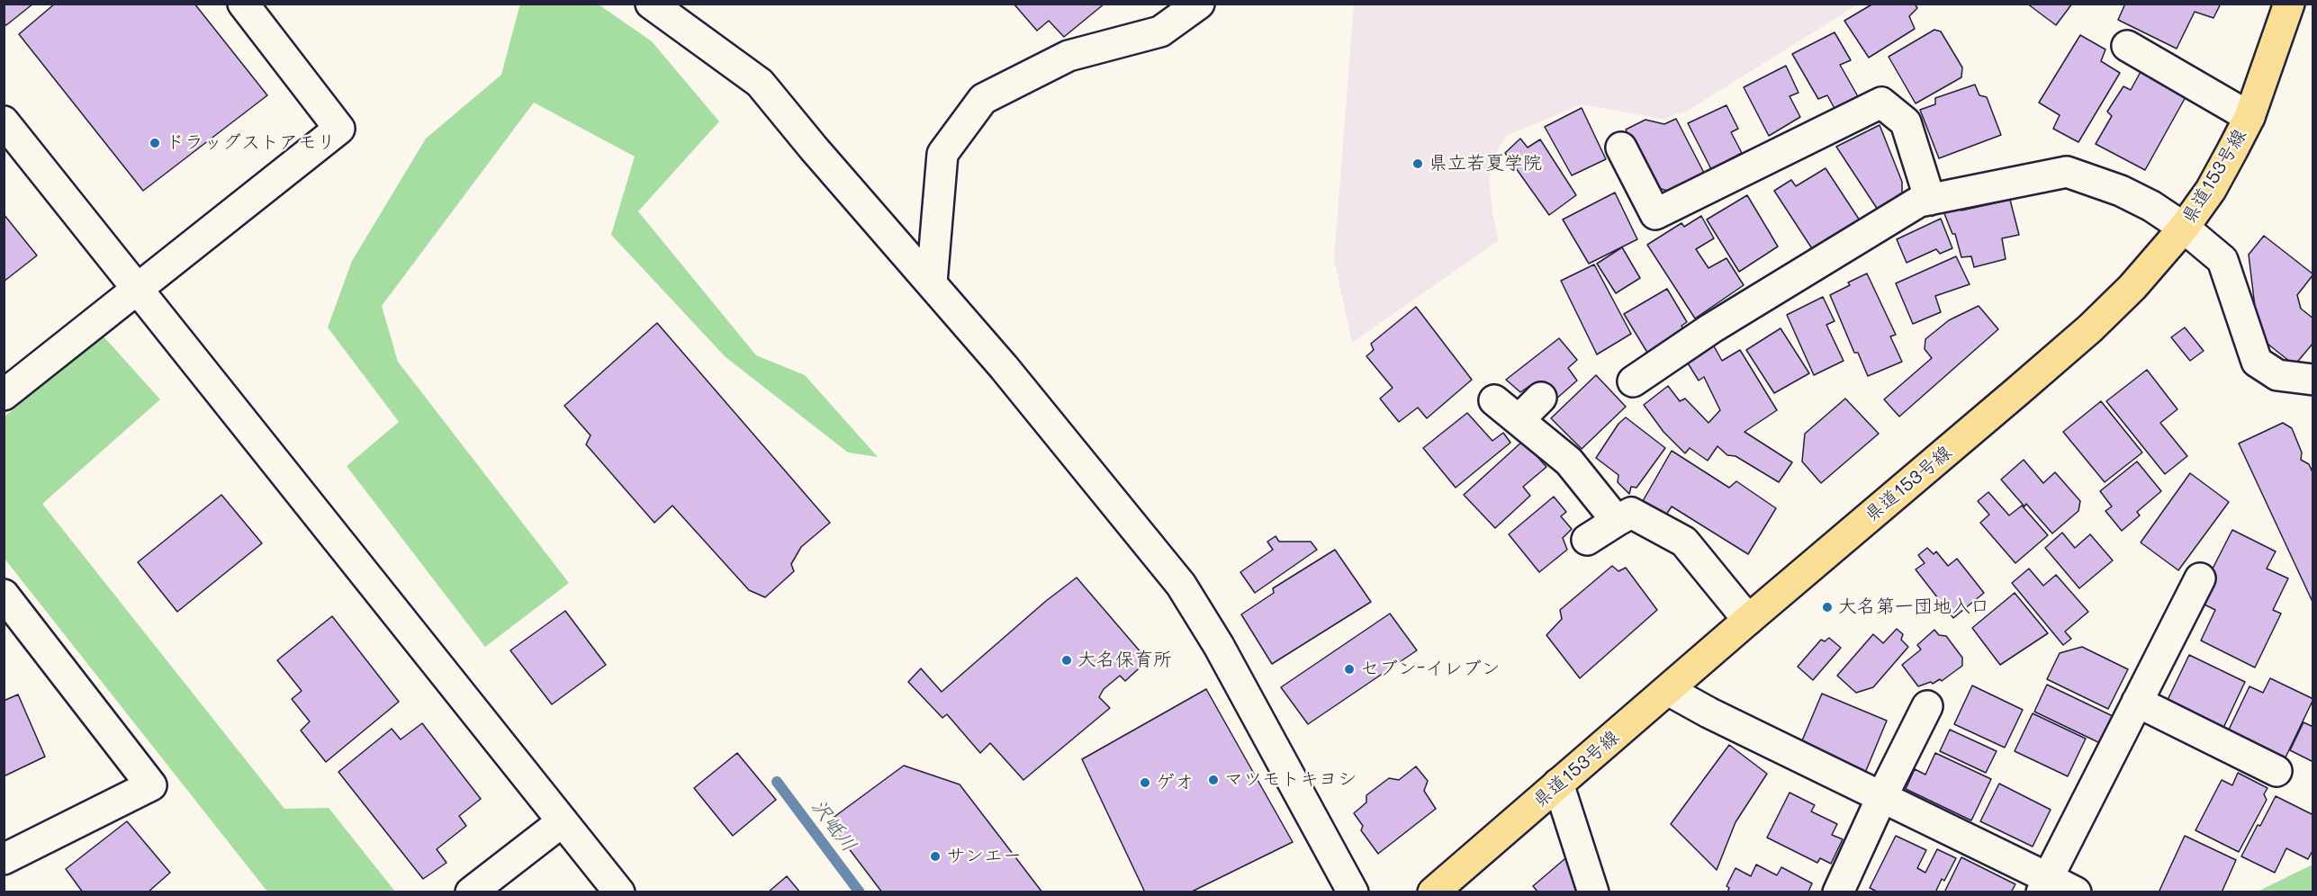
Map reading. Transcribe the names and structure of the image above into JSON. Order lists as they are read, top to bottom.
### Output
{
  "streets": {
    "main road": ["県道153号線"]
  },
  "water": ["沢岻川"],
  "places": [
    "ドラッグストアモリ",
    "県立若夏学院",
    "大名第一団地入口",
    "大名保育所",
    "セブン-イレブン",
    "マツモトキヨシ",
    "ゲオ",
    "サンエー"
  ]
}
